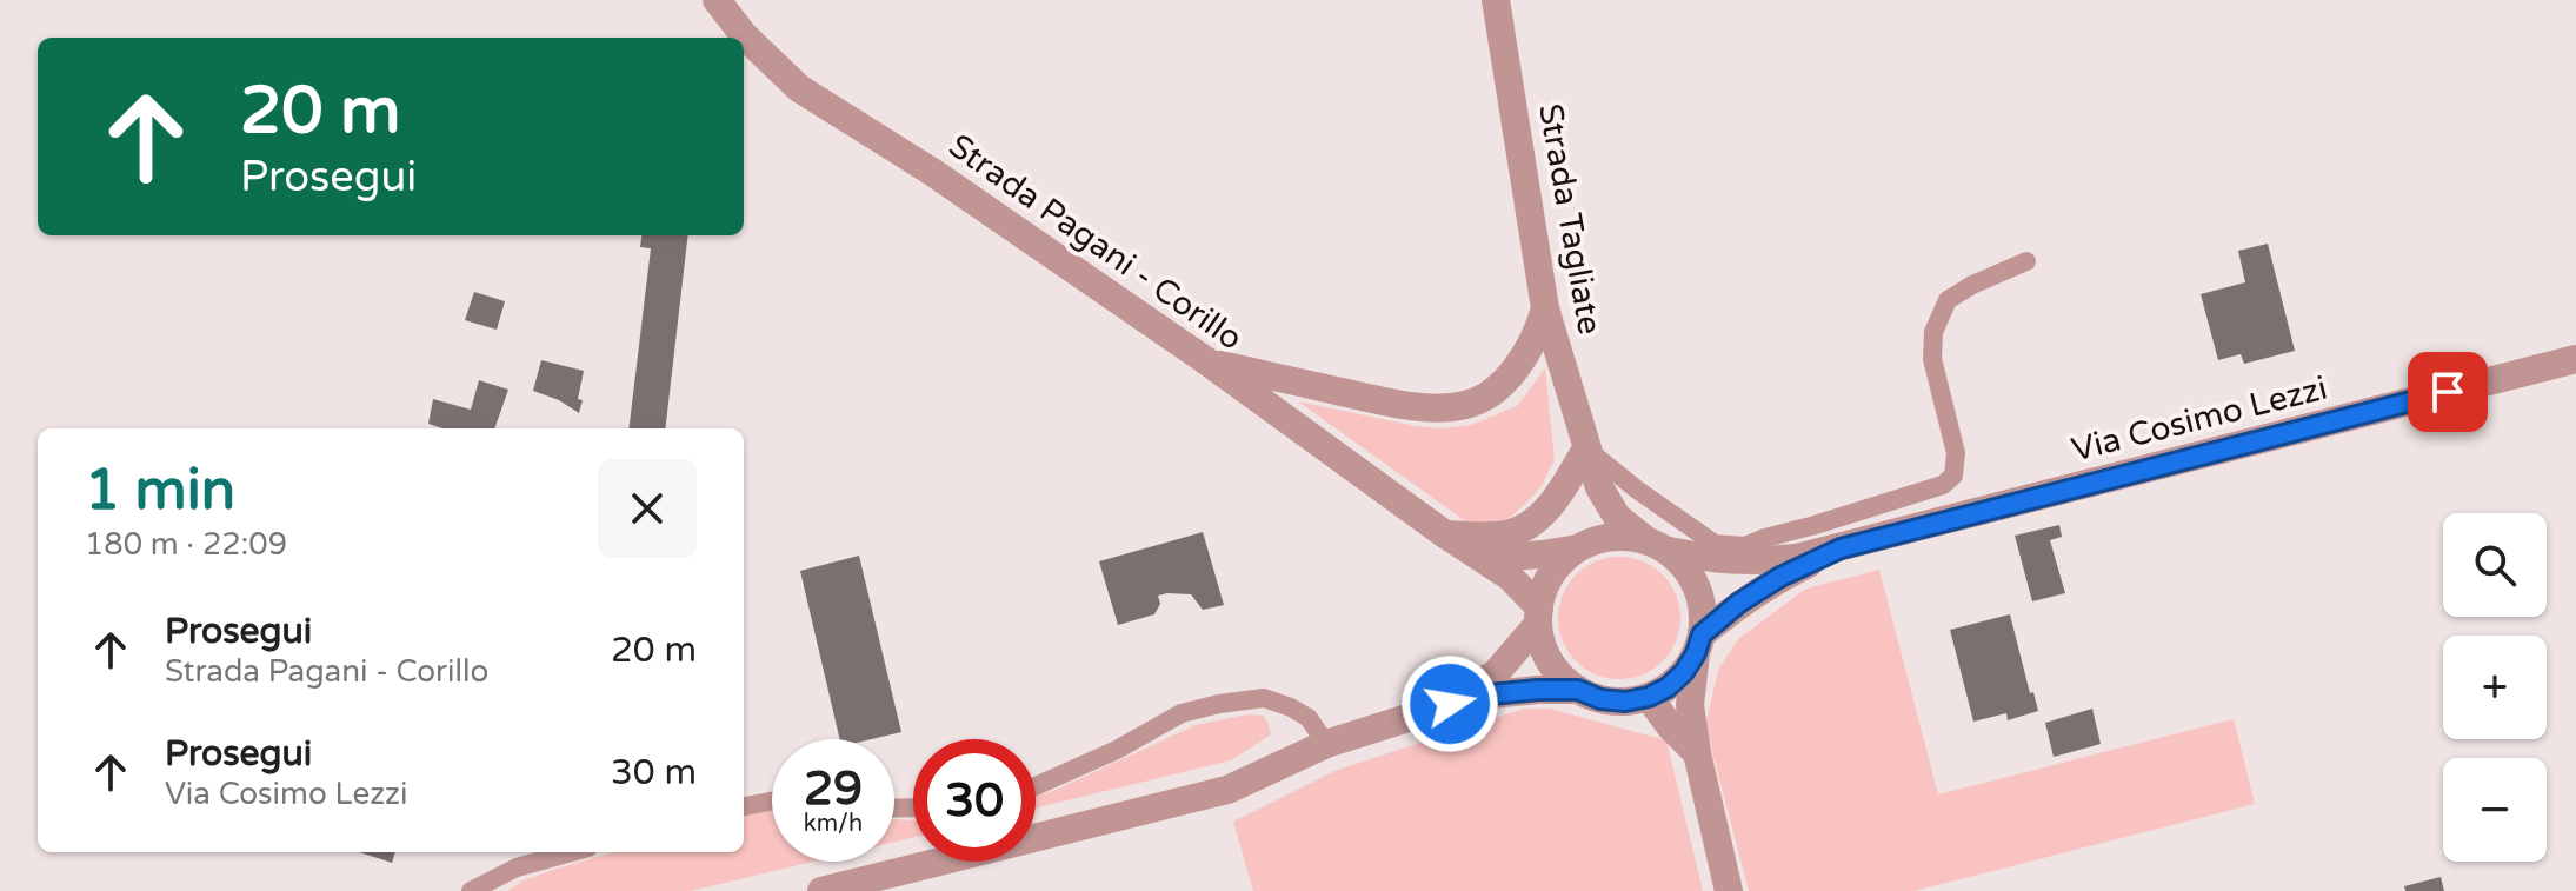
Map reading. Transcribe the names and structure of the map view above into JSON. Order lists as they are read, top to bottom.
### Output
{
  "streets": {
    "street": ["Strada Tagliate", "Strada Pagani - Corillo", "Via Cosimo Lezzi"]
  },
  "crossings": [
    ["Strada Tagliate", "Strada Pagani - Corillo"],
    ["Strada Tagliate", "Via Cosimo Lezzi"],
    ["Strada Pagani - Corillo", "Via Cosimo Lezzi"]
  ],
  "page": {
    "turn": ["20 m", "Prosegui"],
    "heading": ["1 min", "180 m · 22:09"],
    "map_buttons": ["+", "−"],
    "list": [
      {
        "name": "Prosegui",
        "note": "Strada Pagani - Corillo",
        "value": "20 m"
      },
      {
        "name": "Prosegui",
        "note": "Via Cosimo Lezzi",
        "value": "30 m"
      }
    ],
    "speed": "29 km/h",
    "limit": "30"
  }
}
